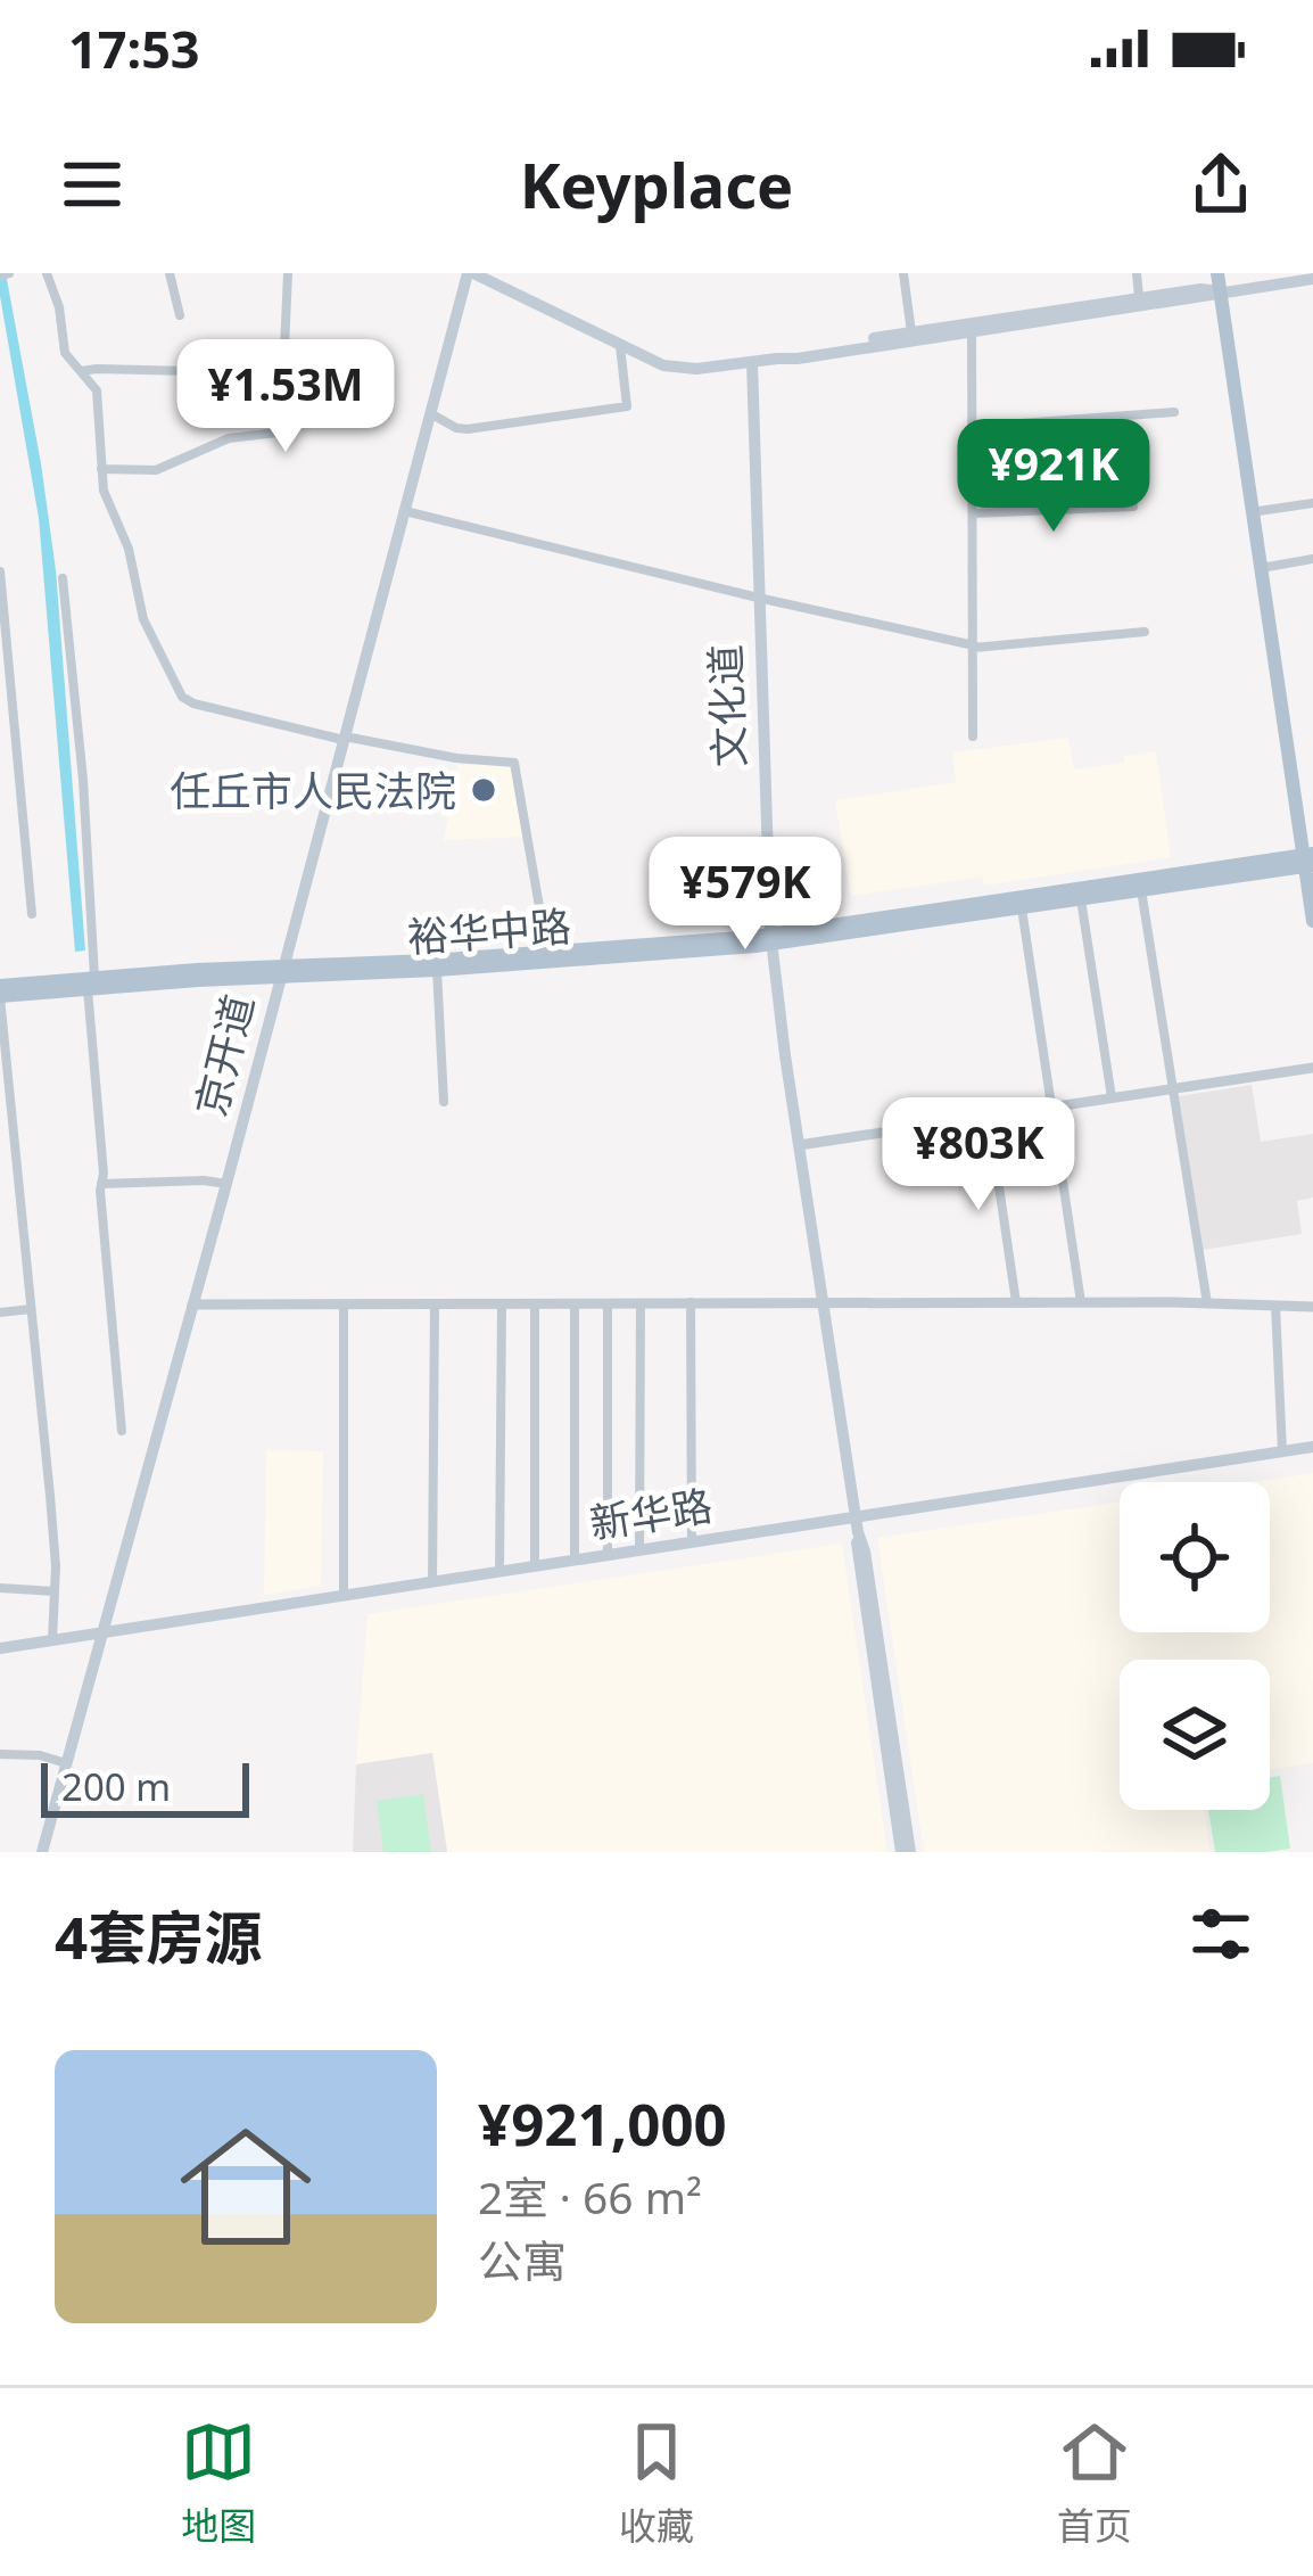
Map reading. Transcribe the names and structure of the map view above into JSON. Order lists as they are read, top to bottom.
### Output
{
  "streets": {
    "main road": [
      "文化道",
      "裕华中路",
      "京开道",
      "新华路"
    ]
  },
  "crossings": [
    ["文化道", "裕华中路"],
    ["文化道", "新华路"],
    ["裕华中路", "京开道"],
    ["京开道", "新华路"]
  ],
  "places": ["任丘市人民法院"],
  "scale_bar": "200 m",
  "page": {
    "status": "17:53",
    "header": "Keyplace",
    "price": [
      "¥1.53M",
      "¥921K",
      "¥579K",
      "¥803K"
    ],
    "scale": "200 m",
    "heading": "4套房源",
    "list": [
      {
        "name": "¥921,000",
        "note": "2室 · 66 m² · 公寓"
      }
    ],
    "tabs": ["地图", "收藏", "首页"]
  }
}
